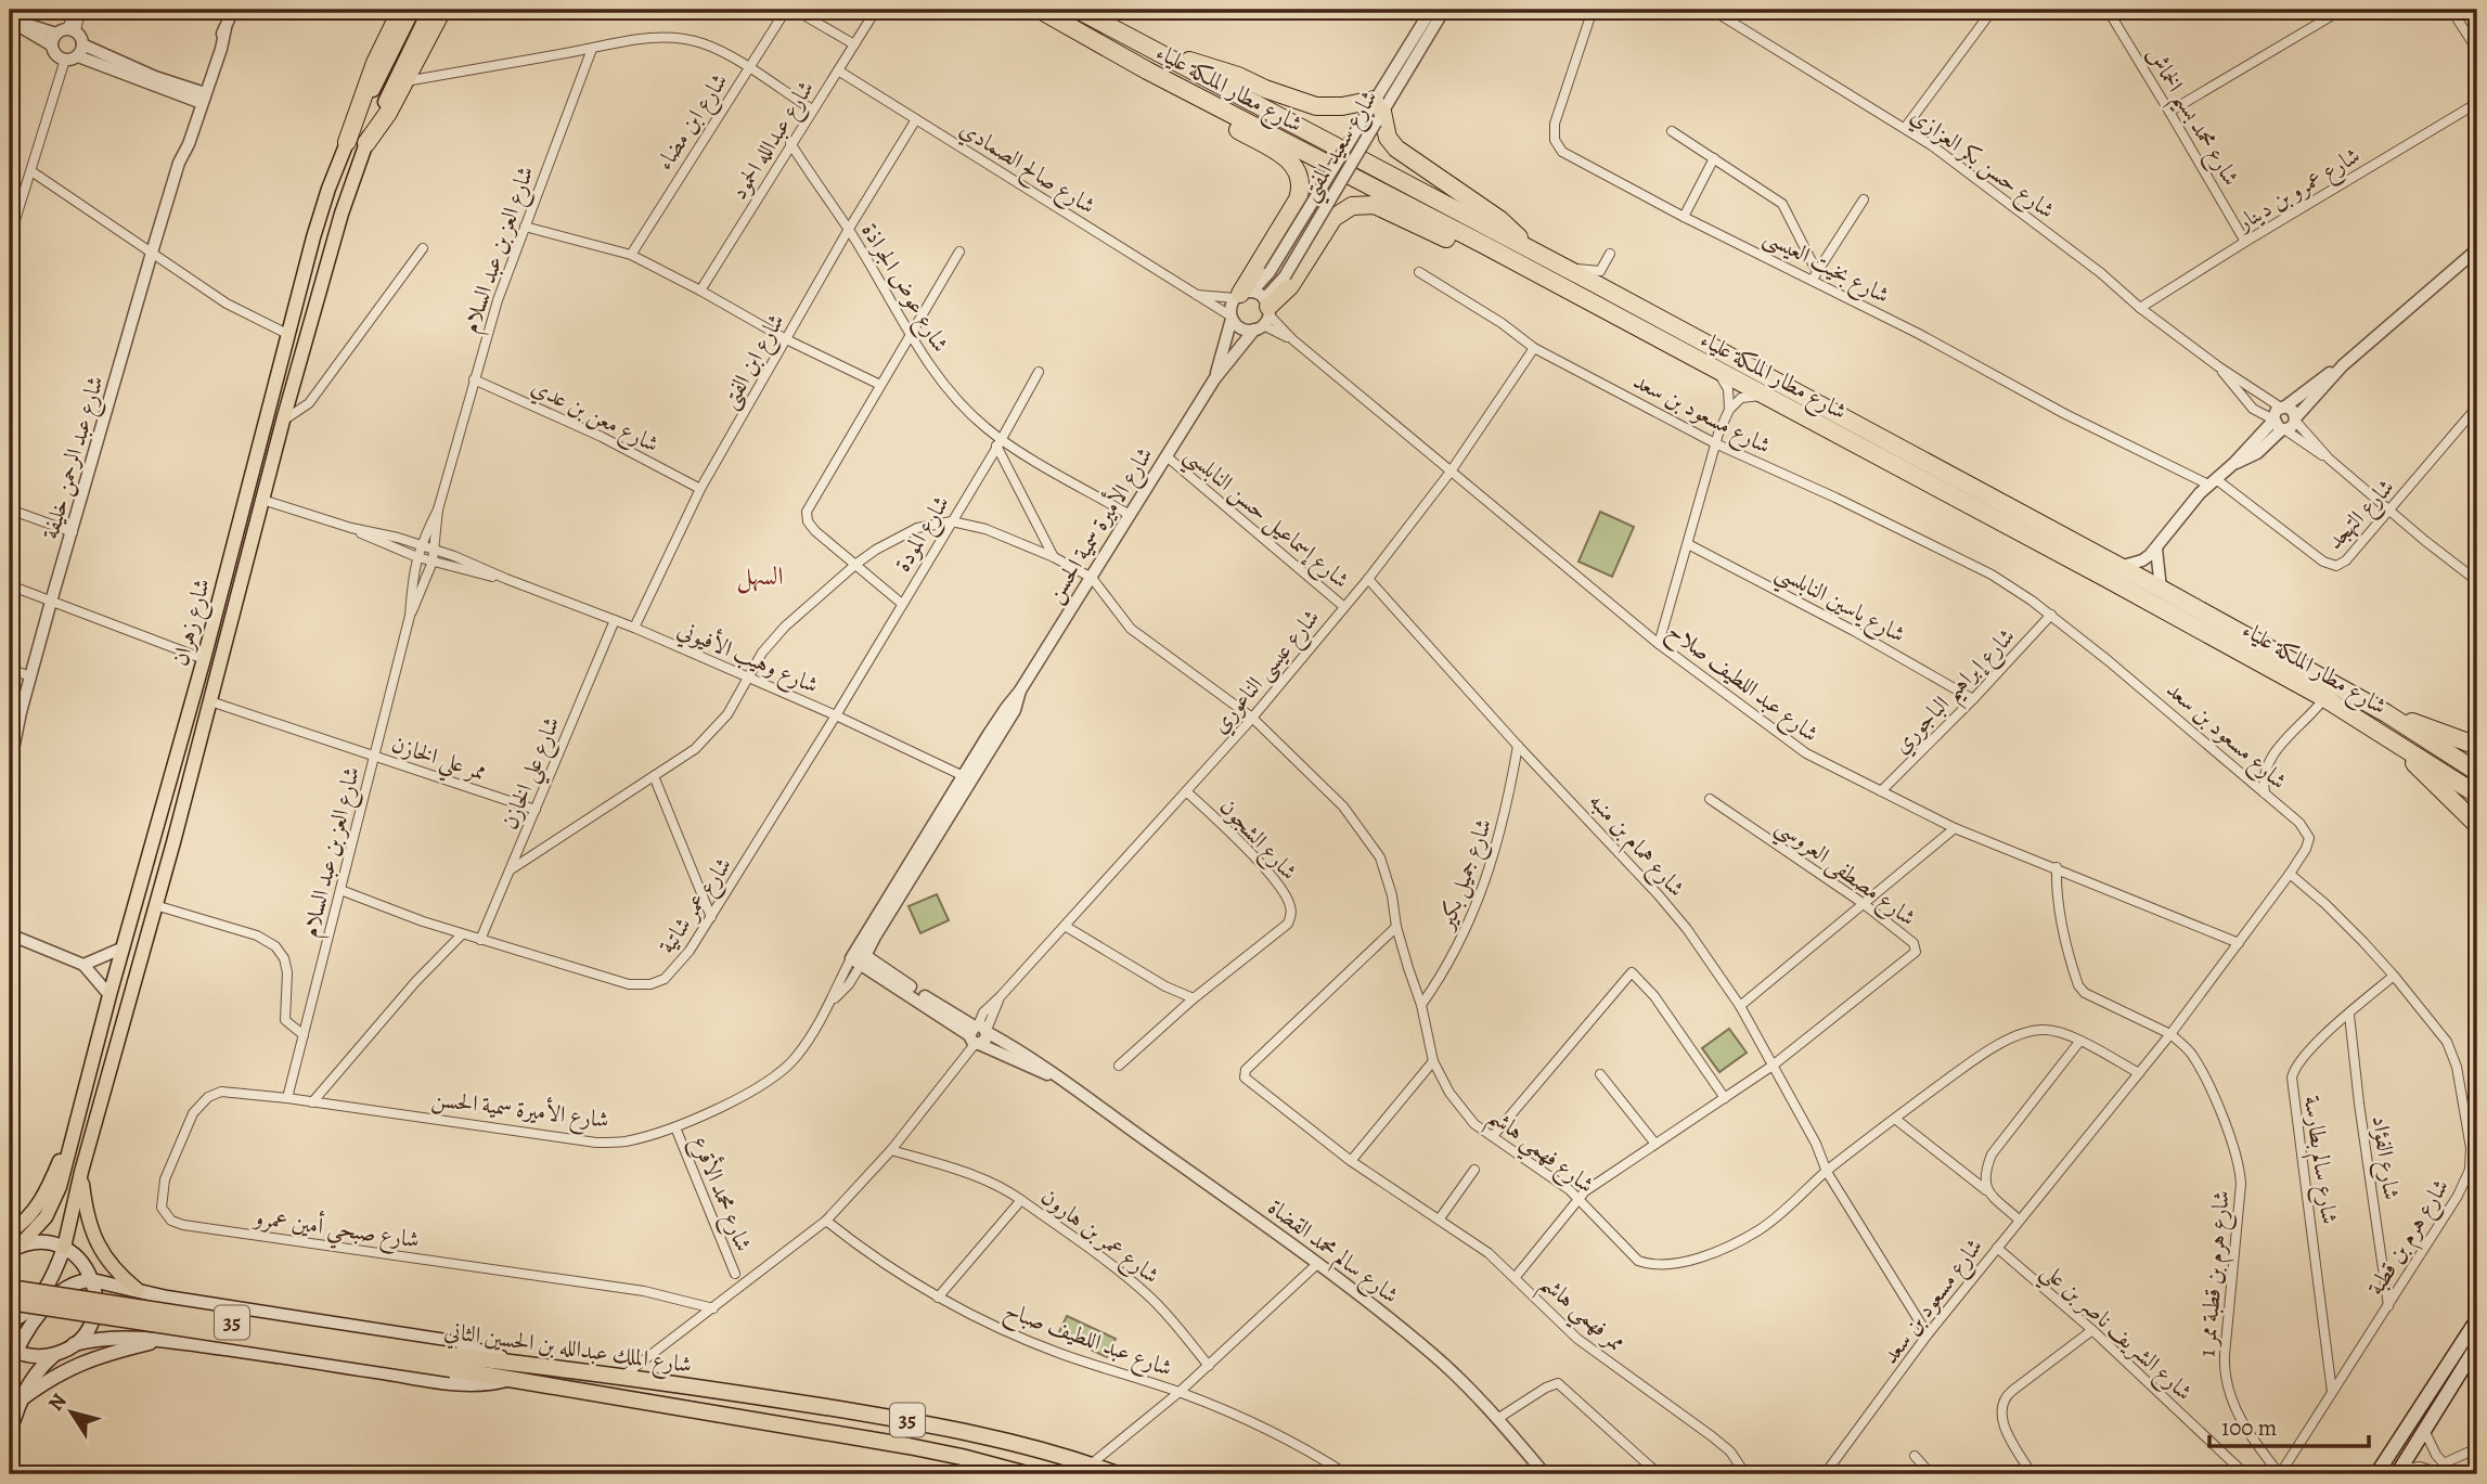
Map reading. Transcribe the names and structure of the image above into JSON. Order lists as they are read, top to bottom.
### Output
{
  "streets": {
    "highway": ["شارع مطار الملكة علياء", "35", "شارع الملك عبدالله بن الحسين الثاني"],
    "main road": ["شارع زهران"],
    "street": [
      "شارع محمد بسيم الخماش",
      "شارع ابن مضاء",
      "شارع عبدالله الحمود",
      "شارع سعيد المفتي",
      "شارع حسن بكر العزازي",
      "شارع صالح الصمادي",
      "شارع عمرو بن دينار",
      "شارع العز بن عبد السلام",
      "شارع بخيت العيسى",
      "شارع عوض الجراذة",
      "شارع ابن الفتى",
      "شارع مسعود بن سعد",
      "شارع معن بن عدي",
      "شارع عبد الرحمن خليفة",
      "شارع التهجد",
      "شارع إسماعيل حسن النابلسي",
      "شارع الأميرة سمية الحسن",
      "شارع المودة",
      "شارع ياسين النابلسي",
      "شارع وهيب الأفيوني",
      "شارع عيسى الناعوري",
      "شارع عبد اللطيف صلاح",
      "شارع إبراهيم الباجوري",
      "ممر علي الخازن",
      "شارع علي الخازن",
      "شارع الشجون",
      "شارع همام بن منبه",
      "شارع مصطفى العروسي",
      "شارع جميل بكير",
      "شارع عمر شاتية",
      "شارع فهمي هاشم",
      "شارع الفؤاد",
      "شارع سالم بطارسة",
      "شارع محمد الأقرع",
      "شارع صبحي أمين عمرو",
      "شارع عمر بن هارون",
      "شارع هرم بن قطبة",
      "شارع سالم محمد القضاة",
      "شارع هرم بن قطبة ممر 1",
      "ممر فهمي هاشم",
      "شارع الشريف ناصر بن علي",
      "شارع عبد اللطيف صباح"
    ]
  },
  "crossings": [
    ["شارع محمد بسيم الخماش", "شارع عمرو بن دينار"],
    ["شارع عبدالله الحمود", "شارع صالح الصمادي"],
    ["شارع عبدالله الحمود", "شارع عوض الجراذة"],
    ["شارع سعيد المفتي", "شارع صالح الصمادي"],
    ["شارع سعيد المفتي", "شارع الأميرة سمية الحسن"],
    ["شارع سعيد المفتي", "شارع عبد اللطيف صلاح"],
    ["شارع حسن بكر العزازي", "شارع عمرو بن دينار"],
    ["شارع صالح الصمادي", "شارع ابن الفتى"],
    ["شارع صالح الصمادي", "شارع الأميرة سمية الحسن"],
    ["شارع العز بن عبد السلام", "شارع معن بن عدي"],
    ["شارع العز بن عبد السلام", "شارع الأميرة سمية الحسن"],
    ["شارع العز بن عبد السلام", "شارع وهيب الأفيوني"],
    ["شارع العز بن عبد السلام", "ممر علي الخازن"],
    ["شارع العز بن عبد السلام", "شارع عمر شاتية"],
    ["شارع العز بن عبد السلام", "شارع صبحي أمين عمرو"],
    ["شارع بخيت العيسى", "شارع التهجد"],
    ["شارع عوض الجراذة", "شارع ابن الفتى"],
    ["شارع عوض الجراذة", "شارع الأميرة سمية الحسن"],
    ["شارع عوض الجراذة", "شارع المودة"],
    ["شارع ابن الفتى", "شارع معن بن عدي"],
    ["شارع ابن الفتى", "شارع وهيب الأفيوني"],
    ["شارع مسعود بن سعد", "شارع عيسى الناعوري"],
    ["شارع مسعود بن سعد", "شارع عبد اللطيف صلاح"],
    ["شارع مسعود بن سعد", "شارع إبراهيم الباجوري"],
    ["شارع مسعود بن سعد", "شارع همام بن منبه"],
    ["شارع مسعود بن سعد", "شارع فهمي هاشم"],
    ["شارع مسعود بن سعد", "شارع هرم بن قطبة"],
    ["شارع مسعود بن سعد", "شارع هرم بن قطبة ممر 1"],
    ["شارع مسعود بن سعد", "شارع الشريف ناصر بن علي"],
    ["شارع إسماعيل حسن النابلسي", "شارع الأميرة سمية الحسن"],
    ["شارع إسماعيل حسن النابلسي", "شارع عيسى الناعوري"],
    ["شارع الأميرة سمية الحسن", "شارع وهيب الأفيوني"],
    ["شارع الأميرة سمية الحسن", "شارع عبد اللطيف صلاح"],
    ["شارع الأميرة سمية الحسن", "شارع فهمي هاشم"],
    ["شارع الأميرة سمية الحسن", "شارع محمد الأقرع"],
    ["شارع الأميرة سمية الحسن", "شارع صبحي أمين عمرو"],
    ["شارع الأميرة سمية الحسن", "شارع سالم محمد القضاة"],
    ["شارع المودة", "شارع وهيب الأفيوني"],
    ["شارع المودة", "شارع عمر شاتية"],
    ["شارع ياسين النابلسي", "شارع إبراهيم الباجوري"],
    ["شارع زهران", "شارع وهيب الأفيوني"],
    ["شارع زهران", "ممر علي الخازن"],
    ["شارع وهيب الأفيوني", "شارع علي الخازن"],
    ["شارع وهيب الأفيوني", "شارع عمر شاتية"],
    ["شارع عيسى الناعوري", "شارع عبد اللطيف صلاح"],
    ["شارع عيسى الناعوري", "شارع الشجون"],
    ["شارع عيسى الناعوري", "شارع همام بن منبه"],
    ["شارع عيسى الناعوري", "شارع فهمي هاشم"],
    ["شارع عيسى الناعوري", "شارع سالم محمد القضاة"],
    ["شارع عبد اللطيف صلاح", "شارع إبراهيم الباجوري"],
    ["ممر علي الخازن", "شارع علي الخازن"],
    ["شارع علي الخازن", "شارع عمر شاتية"],
    ["شارع همام بن منبه", "شارع مصطفى العروسي"],
    ["شارع همام بن منبه", "شارع جميل بكير"],
    ["شارع همام بن منبه", "شارع فهمي هاشم"],
    ["شارع جميل بكير", "شارع فهمي هاشم"],
    ["شارع فهمي هاشم", "ممر فهمي هاشم"],
    ["شارع الفؤاد", "شارع سالم بطارسة"],
    ["شارع الفؤاد", "شارع هرم بن قطبة"],
    ["شارع سالم بطارسة", "شارع هرم بن قطبة"],
    ["شارع عمر بن هارون", "شارع عبد اللطيف صباح"],
    ["شارع هرم بن قطبة", "شارع هرم بن قطبة ممر 1"]
  ],
  "districts": ["السهل"],
  "scale_bar": "100 m",
  "north": "top left"
}
